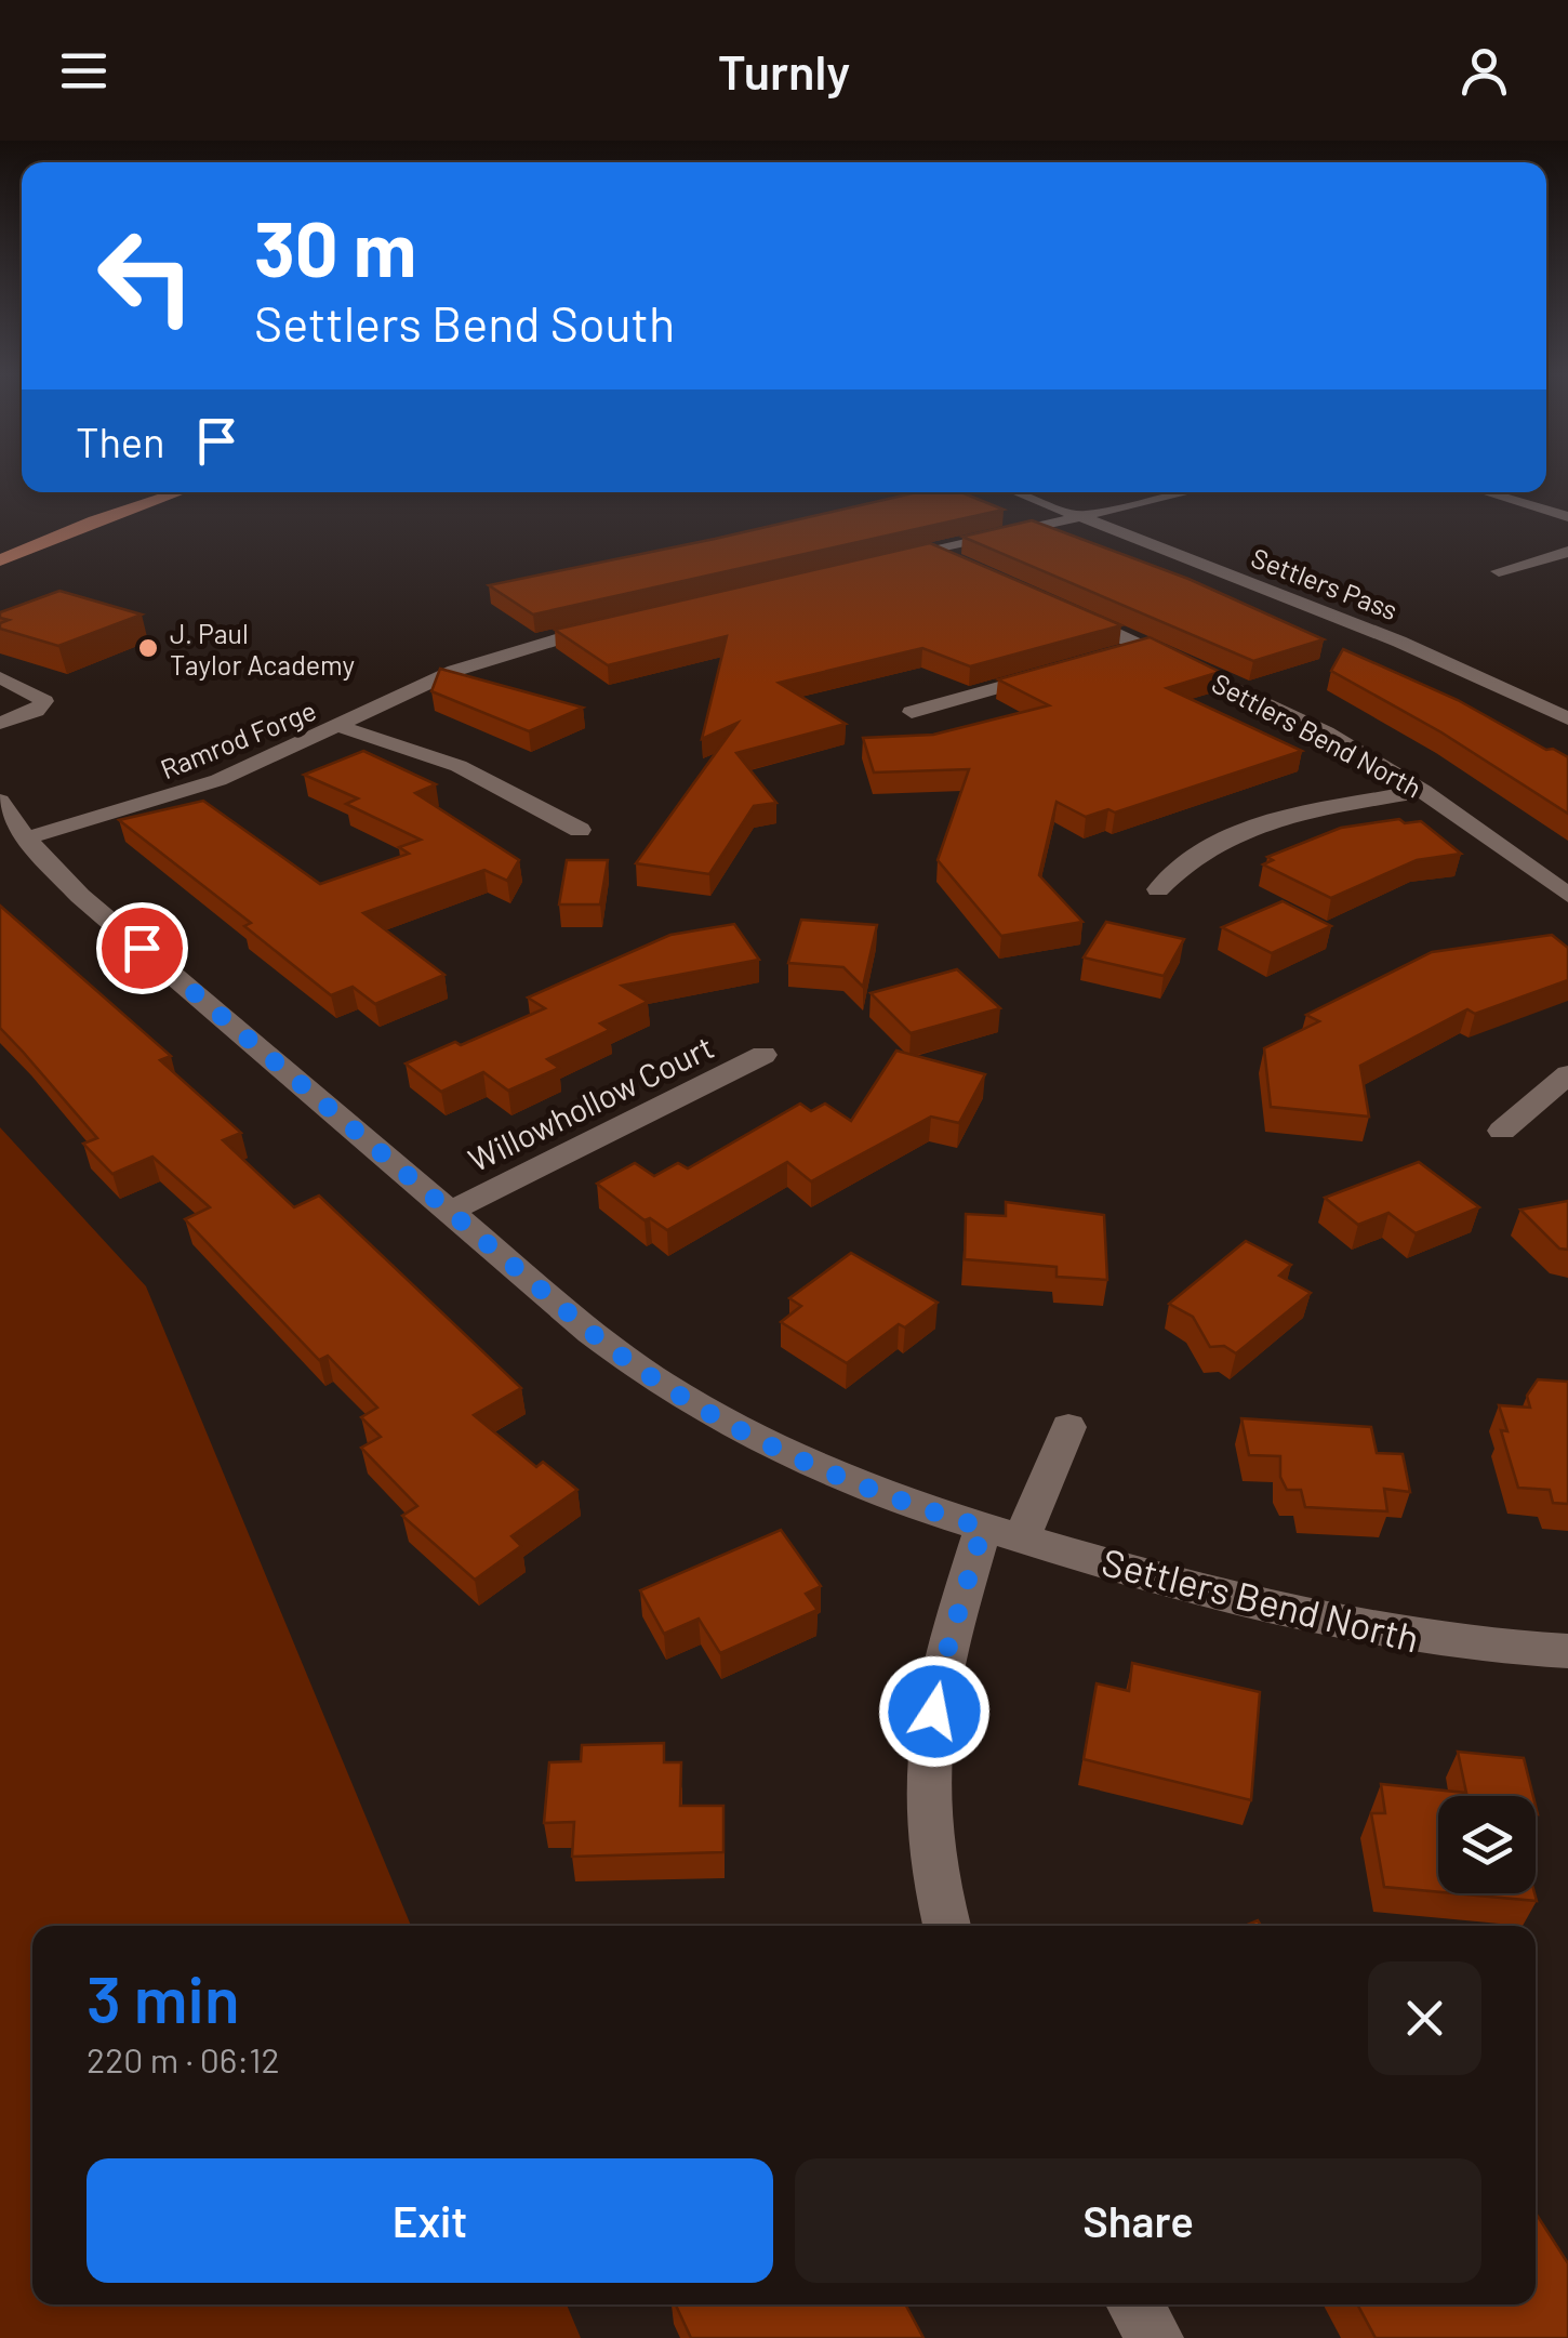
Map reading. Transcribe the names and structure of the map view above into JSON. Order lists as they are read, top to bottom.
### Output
{
  "streets": {
    "street": [
      "Settlers Pass",
      "Settlers Bend North",
      "Ramrod Forge",
      "Willowhollow Court"
    ]
  },
  "crossings": [
    ["Settlers Bend North", "Ramrod Forge"],
    ["Settlers Bend North", "Willowhollow Court"]
  ],
  "places": ["J. Paul Taylor Academy"],
  "page": {
    "header": "Turnly",
    "turn": ["30 m", "Settlers Bend South"],
    "then": "Then",
    "heading": ["3 min", "220 m · 06:12"],
    "buttons": ["Exit", "Share"]
  }
}
